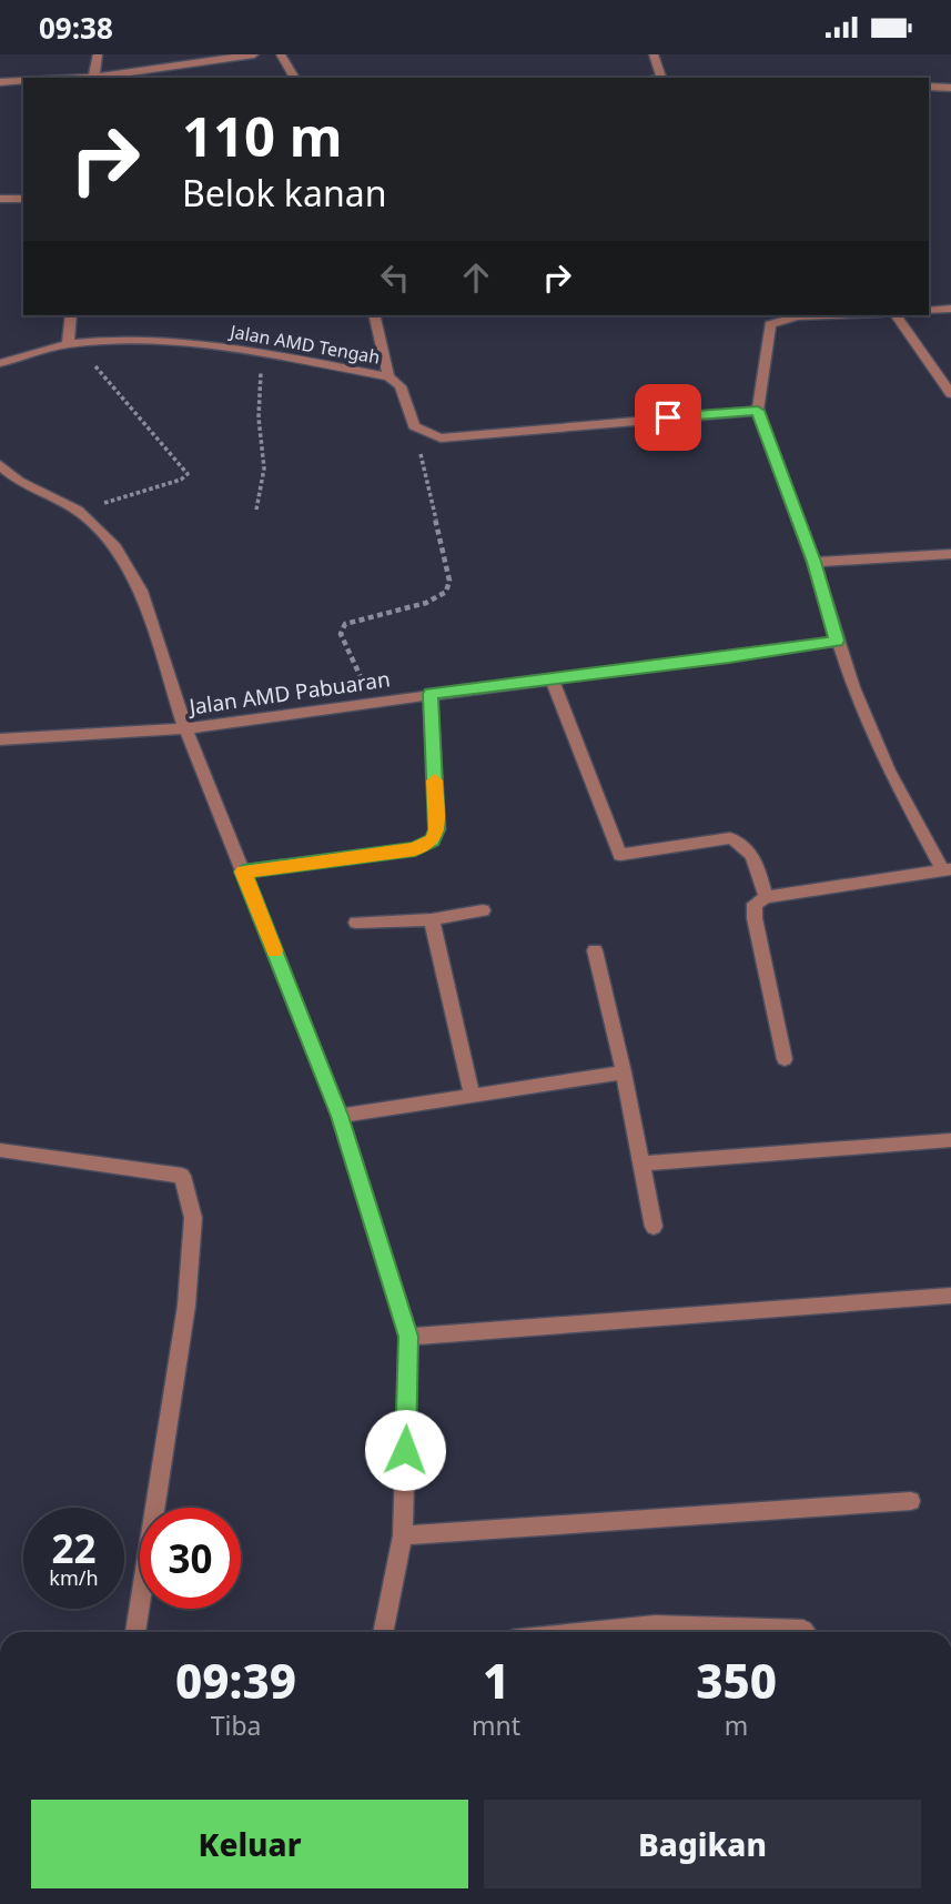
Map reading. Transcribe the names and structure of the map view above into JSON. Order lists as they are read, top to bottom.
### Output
{
  "streets": {
    "street": ["Jalan AMD Tengah", "Jalan AMD Pabuaran"]
  },
  "page": {
    "status": "09:38",
    "turn": ["110 m", "Belok kanan"],
    "speed": "22 km/h",
    "limit": "30",
    "eta": [
      "09:39",
      "Tiba",
      "1",
      "mnt",
      "350",
      "m"
    ],
    "buttons": ["Keluar", "Bagikan"]
  }
}
